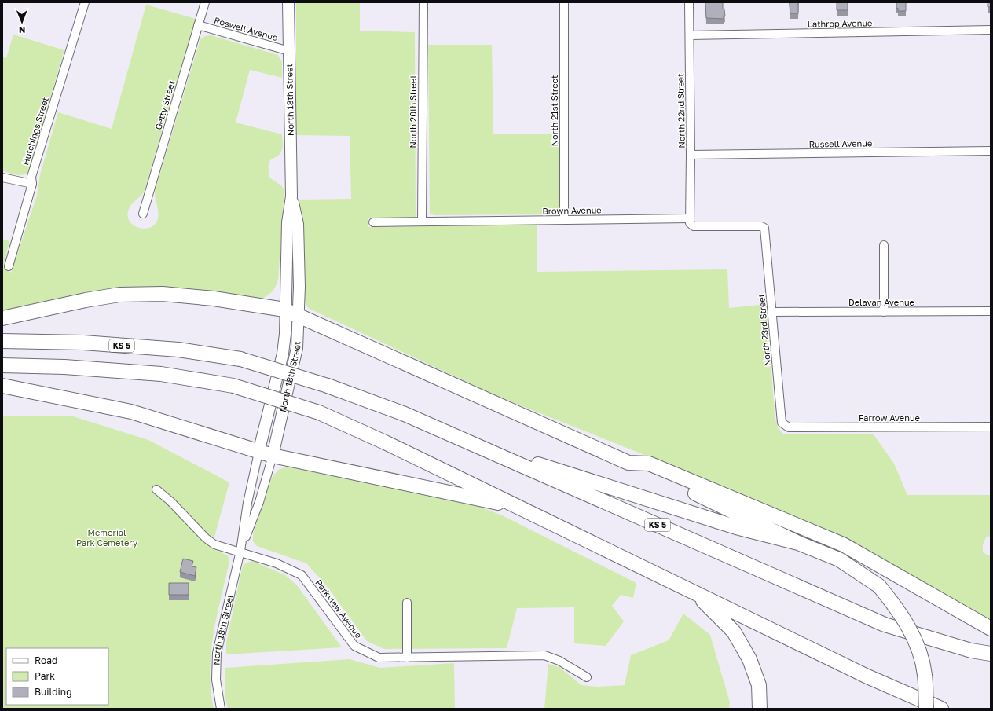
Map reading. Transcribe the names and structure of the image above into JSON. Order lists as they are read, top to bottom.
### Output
{
  "streets": {
    "highway": ["KS 5"],
    "main road": ["North 18th Street"],
    "street": [
      "Lathrop Avenue",
      "Roswell Avenue",
      "Getty Street",
      "North 21st Street",
      "North 22nd Street",
      "North 20th Street",
      "Hutchings Street",
      "Russell Avenue",
      "Brown Avenue",
      "Delavan Avenue",
      "North 23rd Street",
      "Farrow Avenue",
      "Parkview Avenue"
    ]
  },
  "crossings": [
    ["Lathrop Avenue", "North 22nd Street"],
    ["Roswell Avenue", "North 18th Street"],
    ["Roswell Avenue", "Getty Street"],
    ["North 18th Street", "Parkview Avenue"],
    ["North 21st Street", "Brown Avenue"],
    ["North 22nd Street", "Russell Avenue"],
    ["North 22nd Street", "Brown Avenue"],
    ["North 22nd Street", "North 23rd Street"],
    ["North 20th Street", "Brown Avenue"],
    ["Brown Avenue", "North 23rd Street"],
    ["Delavan Avenue", "North 23rd Street"],
    ["North 23rd Street", "Farrow Avenue"]
  ],
  "parks": ["Memorial Park Cemetery"],
  "legend": ["Road", "Park", "Building"],
  "north": "bottom"
}
